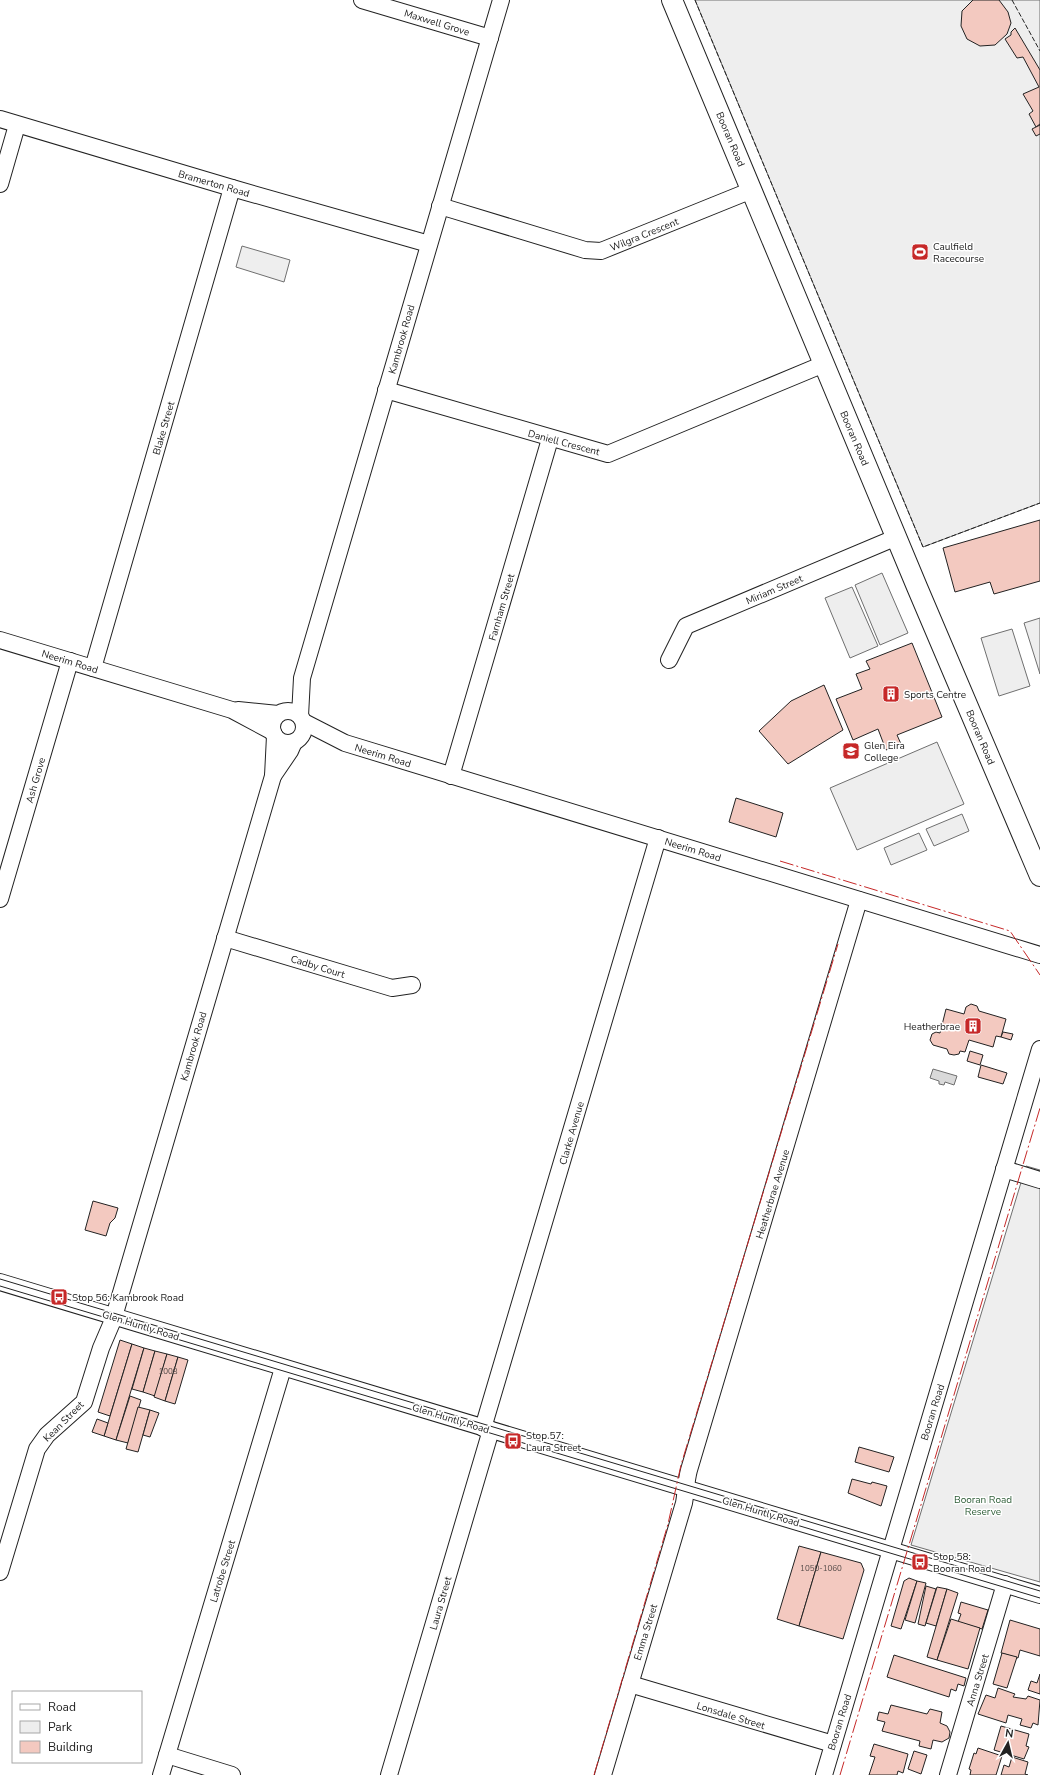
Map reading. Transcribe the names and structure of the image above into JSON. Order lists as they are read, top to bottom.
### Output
{
  "streets": {
    "main road": ["Booran Road"],
    "street": [
      "Maxwell Grove",
      "Bramerton Road",
      "Wilgra Crescent",
      "Kambrook Road",
      "Blake Street",
      "Daniell Crescent",
      "Miriam Street",
      "Farnham Street",
      "Neerim Road",
      "Ash Grove",
      "Cadby Court",
      "Clarke Avenue",
      "Heatherbrae Avenue",
      "Glen Huntly Road",
      "Kean Street",
      "Latrobe Street",
      "Laura Street",
      "Emma Street",
      "Anna Street",
      "Lonsdale Street"
    ]
  },
  "crossings": [
    ["Maxwell Grove", "Kambrook Road"],
    ["Booran Road", "Wilgra Crescent"],
    ["Booran Road", "Daniell Crescent"],
    ["Booran Road", "Miriam Street"],
    ["Booran Road", "Glen Huntly Road"],
    ["Booran Road", "Lonsdale Street"],
    ["Bramerton Road", "Kambrook Road"],
    ["Bramerton Road", "Blake Street"],
    ["Wilgra Crescent", "Kambrook Road"],
    ["Kambrook Road", "Daniell Crescent"],
    ["Kambrook Road", "Neerim Road"],
    ["Kambrook Road", "Cadby Court"],
    ["Kambrook Road", "Glen Huntly Road"],
    ["Kambrook Road", "Kean Street"],
    ["Blake Street", "Neerim Road"],
    ["Daniell Crescent", "Farnham Street"],
    ["Farnham Street", "Neerim Road"],
    ["Neerim Road", "Ash Grove"],
    ["Neerim Road", "Clarke Avenue"],
    ["Neerim Road", "Heatherbrae Avenue"],
    ["Clarke Avenue", "Glen Huntly Road"],
    ["Clarke Avenue", "Laura Street"],
    ["Heatherbrae Avenue", "Glen Huntly Road"],
    ["Heatherbrae Avenue", "Emma Street"],
    ["Glen Huntly Road", "Kean Street"],
    ["Glen Huntly Road", "Latrobe Street"],
    ["Glen Huntly Road", "Laura Street"],
    ["Glen Huntly Road", "Emma Street"],
    ["Glen Huntly Road", "Anna Street"],
    ["Emma Street", "Lonsdale Street"]
  ],
  "parks": ["Booran Road Reserve"],
  "places": {
    "sports": ["Caulfield Racecourse"],
    "building": ["Sports Centre", "Heatherbrae"],
    "school or university": ["Glen Eira College"],
    "bus stop": ["Stop 56: Kambrook Road", "Stop 57: Laura Street", "Stop 58: Booran Road"]
  },
  "house_numbers": ["1008", "1050-1060"],
  "legend": ["Road", "Park", "Building"],
  "north": "top"
}
